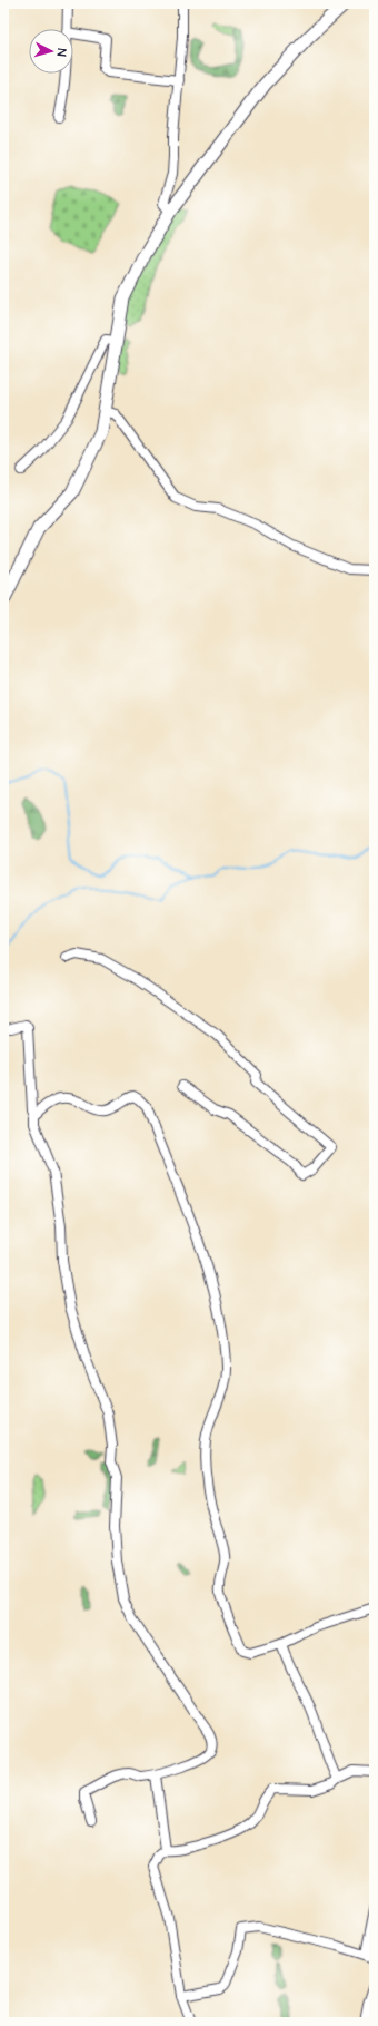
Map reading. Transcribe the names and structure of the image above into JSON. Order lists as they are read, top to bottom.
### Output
{
  "north": "right"
}
